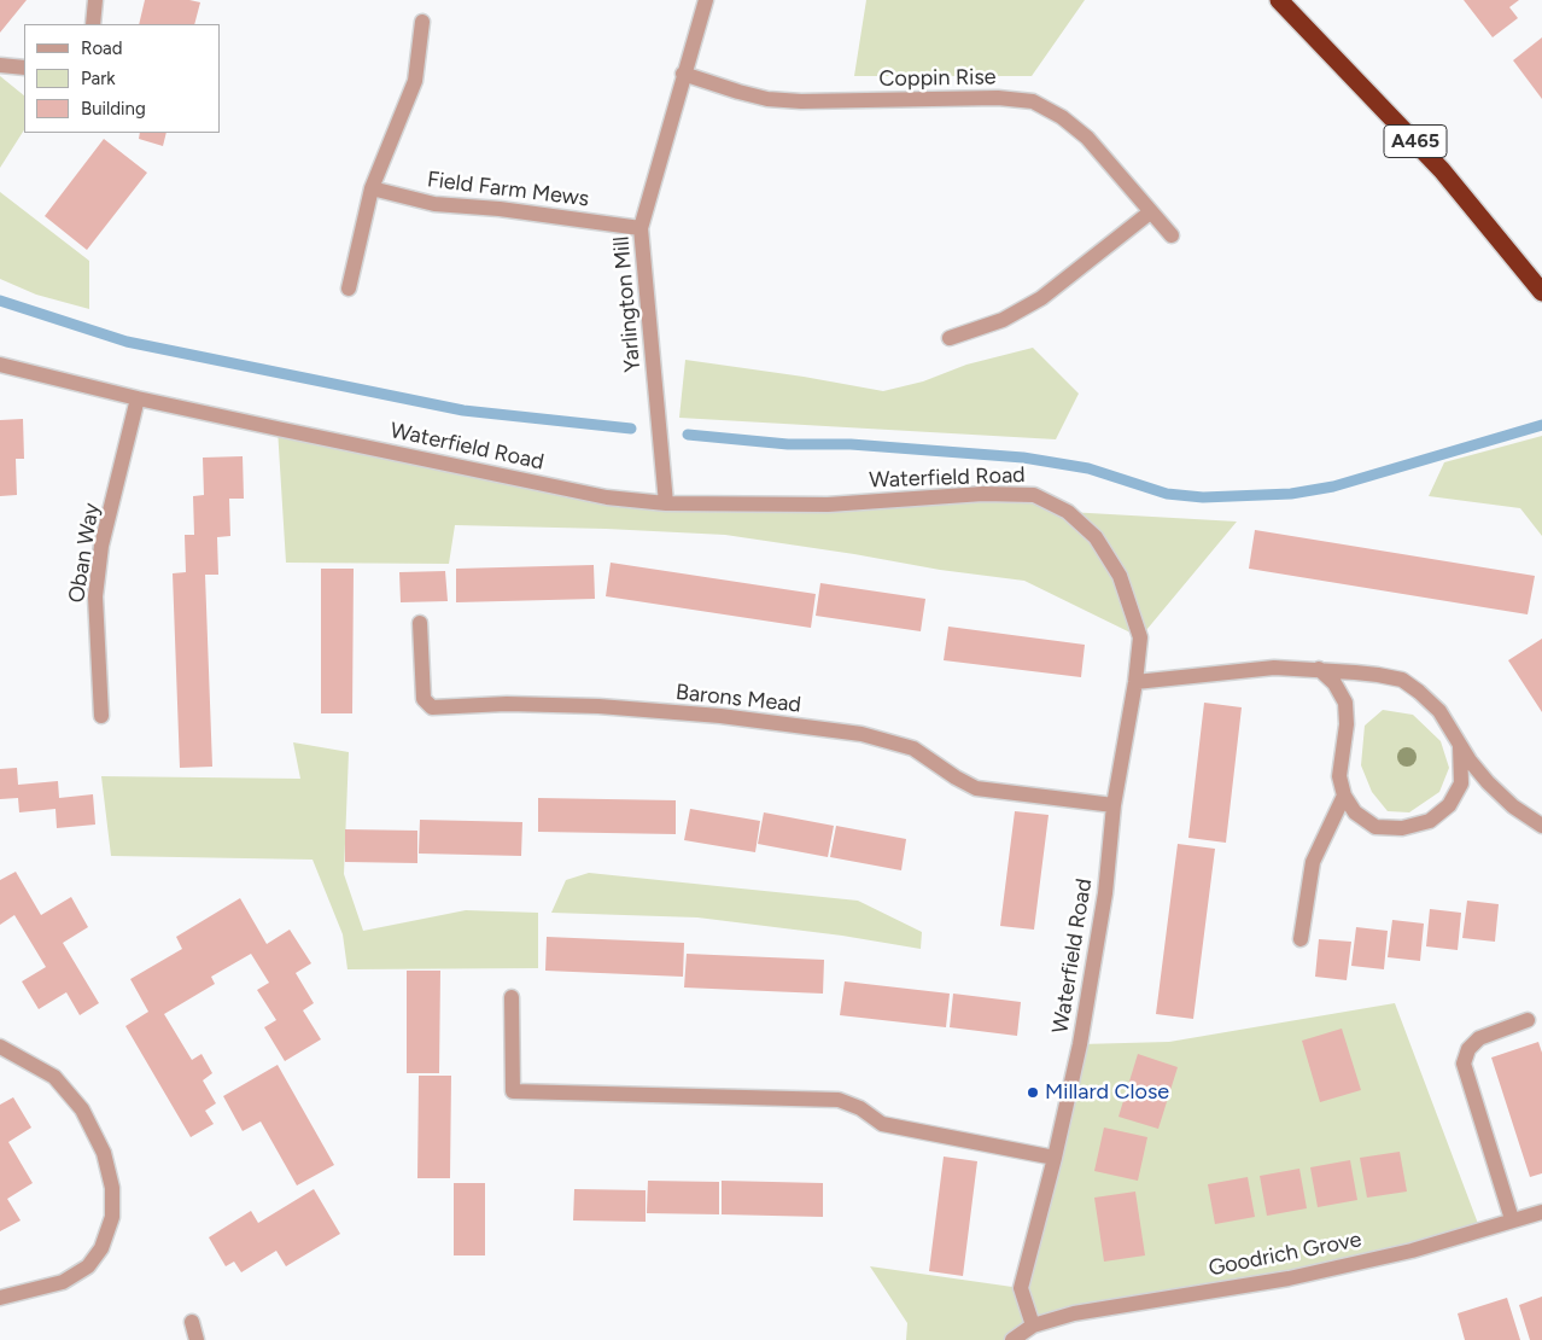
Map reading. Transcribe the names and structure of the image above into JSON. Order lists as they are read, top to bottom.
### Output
{
  "streets": {
    "highway": ["A465"],
    "street": [
      "Coppin Rise",
      "Field Farm Mews",
      "Yarlington Mill",
      "Waterfield Road",
      "Oban Way",
      "Barons Mead",
      "Goodrich Grove"
    ]
  },
  "crossings": [
    ["Coppin Rise", "Yarlington Mill"],
    ["Field Farm Mews", "Yarlington Mill"],
    ["Yarlington Mill", "Waterfield Road"],
    ["Waterfield Road", "Oban Way"],
    ["Waterfield Road", "Barons Mead"],
    ["Waterfield Road", "Goodrich Grove"]
  ],
  "places": ["Millard Close"],
  "legend": ["Road", "Park", "Building"]
}
